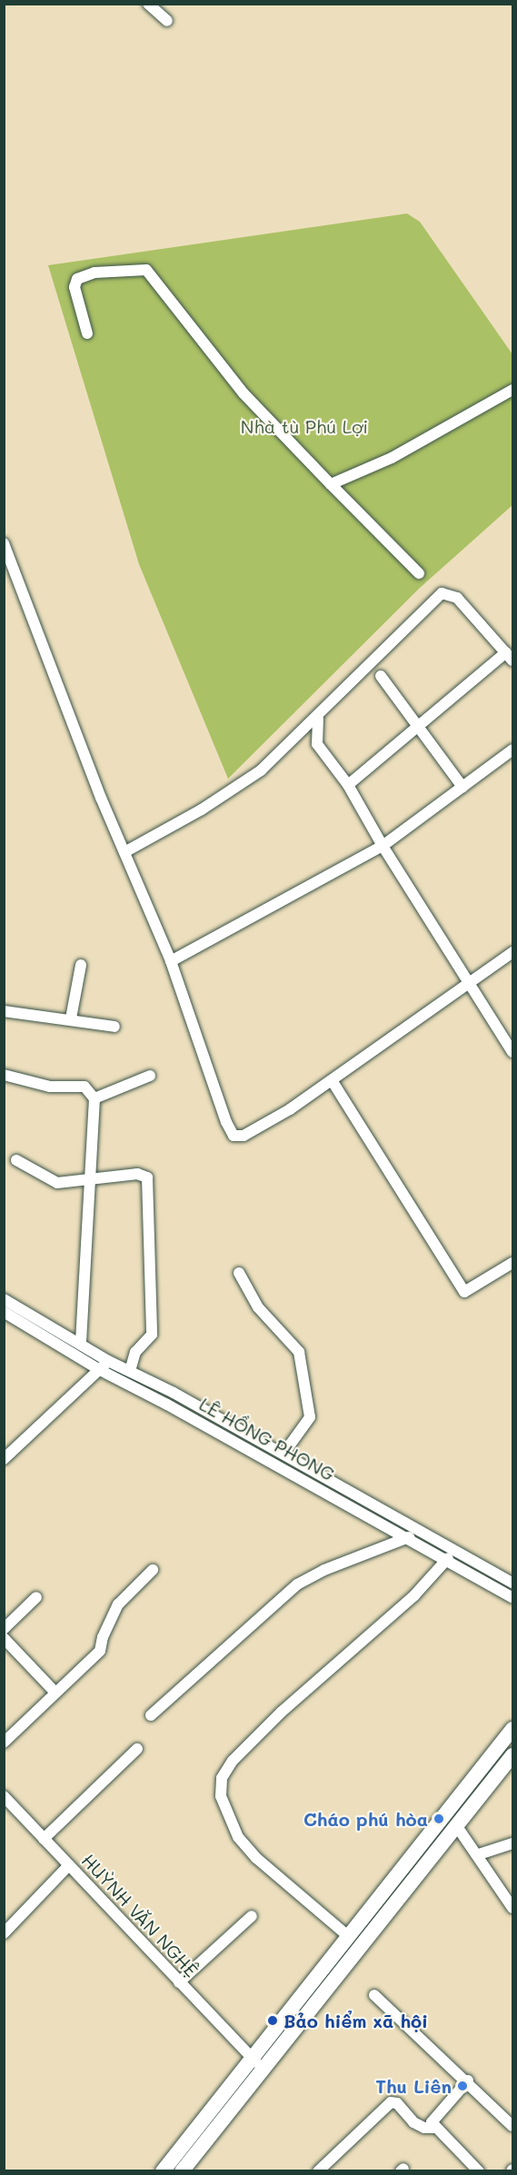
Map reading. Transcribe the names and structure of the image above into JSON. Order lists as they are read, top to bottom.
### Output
{
  "streets": {
    "street": ["LÊ HỒNG PHONG", "HUỲNH VĂN NGHỆ"]
  },
  "parks": ["Nhà tù Phú Lợi"],
  "places": ["Cháo phú hòa", "Bảo hiểm xã hội", "Thu Liên"]
}
